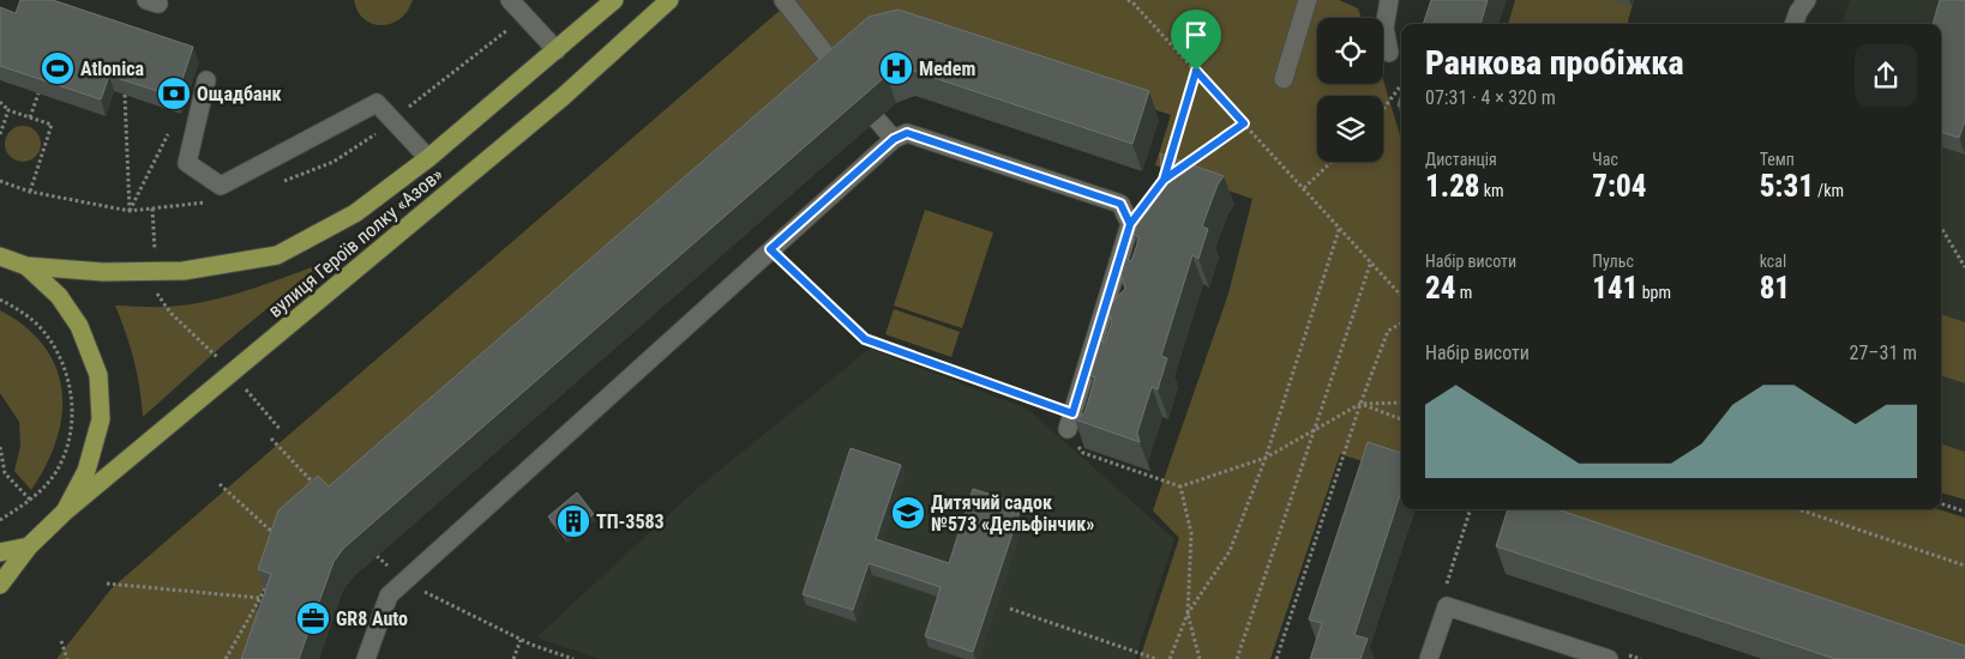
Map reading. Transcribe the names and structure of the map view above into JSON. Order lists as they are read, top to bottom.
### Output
{
  "streets": {
    "main road": ["вулиця Героїв полку «Азов»"]
  },
  "places": {
    "sports": ["Atlonica"],
    "hospital": ["Medem"],
    "bank": ["Ощадбанк"],
    "school or university": ["Дитячий садок №573 «Дельфінчик»"],
    "building": ["ТП-3583"],
    "office": ["GR8 Auto"]
  },
  "page": {
    "heading": ["Ранкова пробіжка", "07:31 · 4 × 320 m"],
    "stats": [
      ["Дистанція", "1.28 km"],
      ["Час", "7:04"],
      ["Темп", "5:31 /km"],
      ["Набір висоти", "24 m"],
      ["Пульс", "141 bpm"],
      ["kcal", "81"]
    ],
    "chart": ["Набір висоти", "27–31 m"]
  }
}
